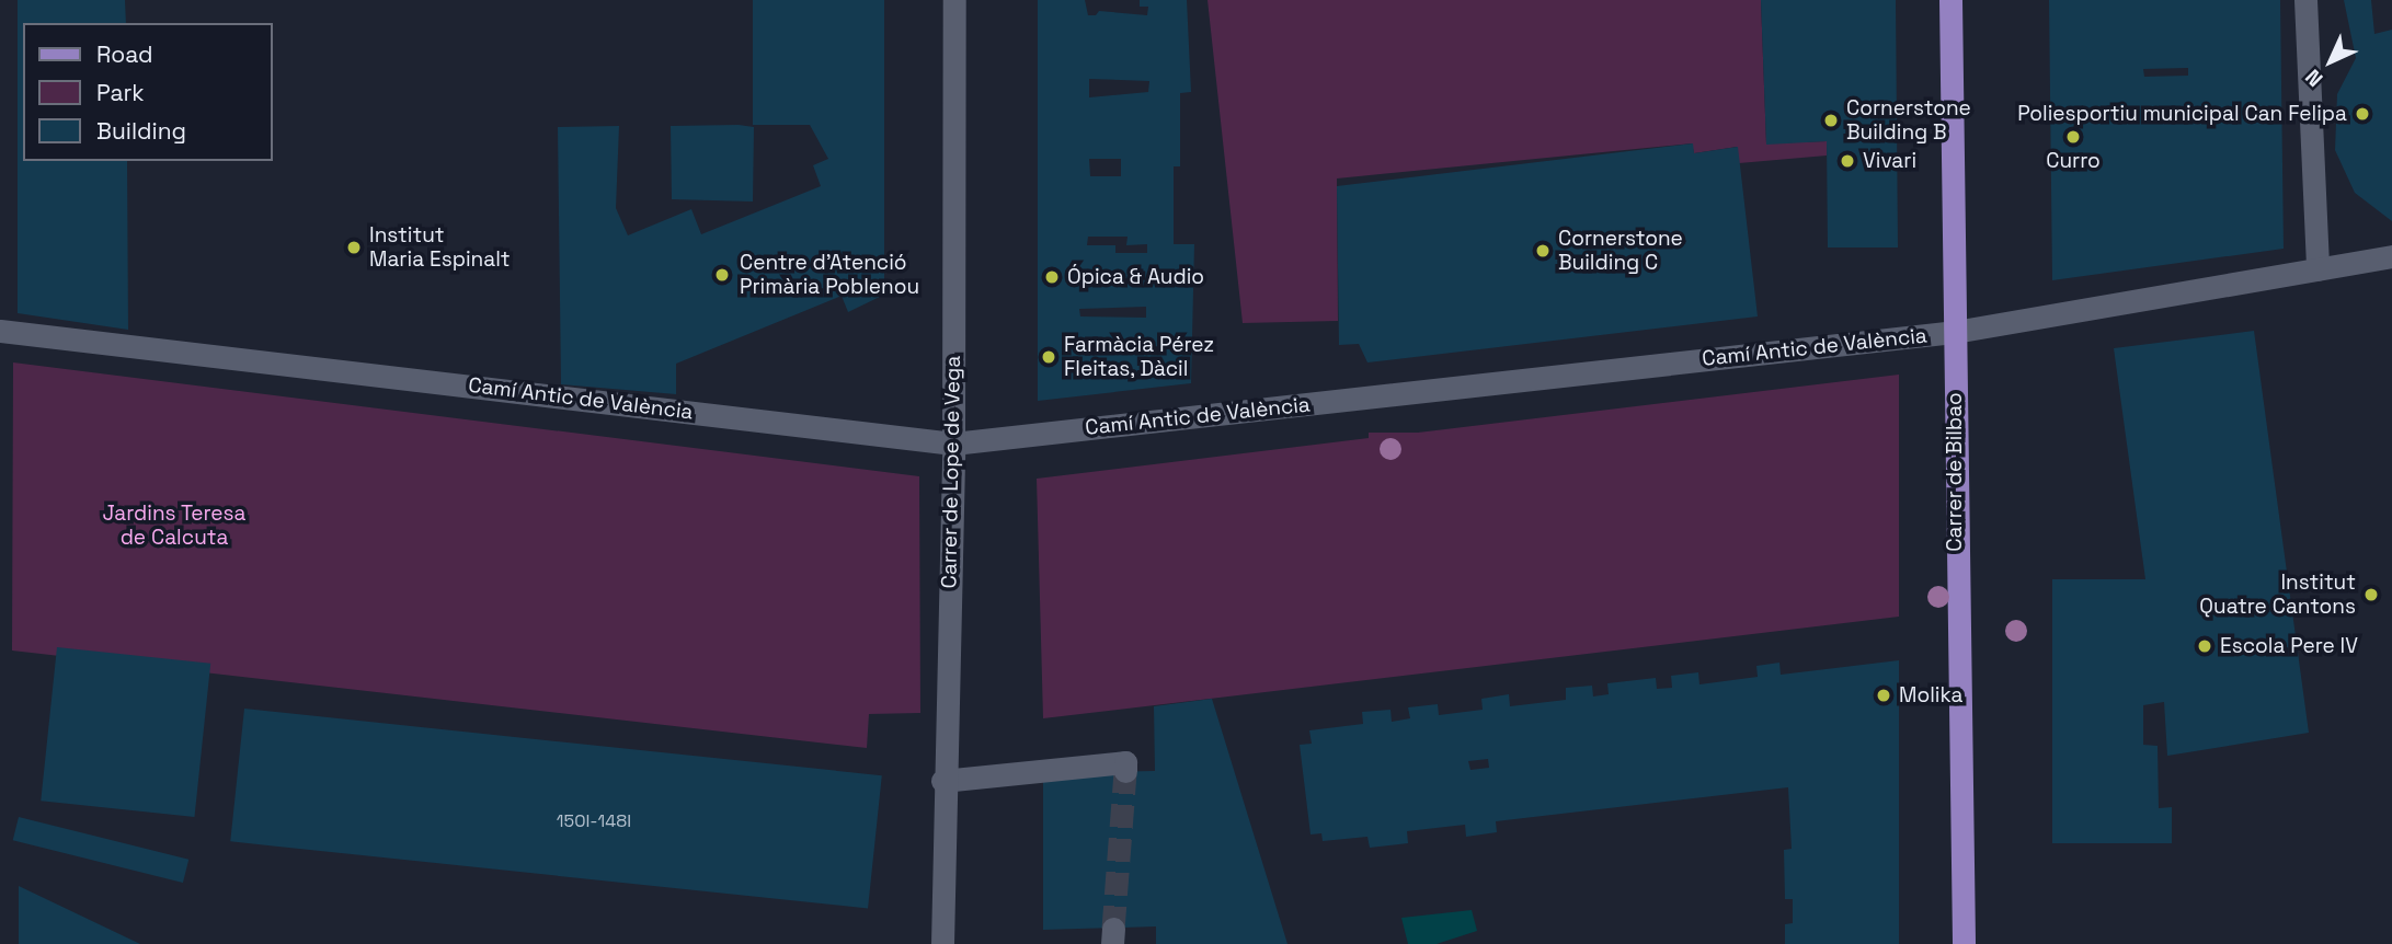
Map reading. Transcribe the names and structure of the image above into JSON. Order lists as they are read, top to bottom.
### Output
{
  "streets": {
    "main road": ["Carrer de Bilbao"],
    "street": ["Camí Antic de València", "Carrer de Lope de Vega"]
  },
  "crossings": [
    ["Camí Antic de València", "Carrer de Lope de Vega"],
    ["Camí Antic de València", "Carrer de Bilbao"]
  ],
  "parks": ["Jardins Teresa de Calcuta"],
  "places": [
    "Poliesportiu municipal Can Felipa",
    "Cornerstone Building B",
    "Curro",
    "Vivari",
    "Institut Maria Espinalt",
    "Cornerstone Building C",
    "Centre d'Atenció Primària Poblenou",
    "Ópica & Audio",
    "Farmàcia Pérez Fleitas, Dàcil",
    "Institut Quatre Cantons",
    "Escola Pere IV",
    "Molika"
  ],
  "house_numbers": ["150I-148I"],
  "legend": ["Road", "Park", "Building"],
  "north": "bottom left"
}
